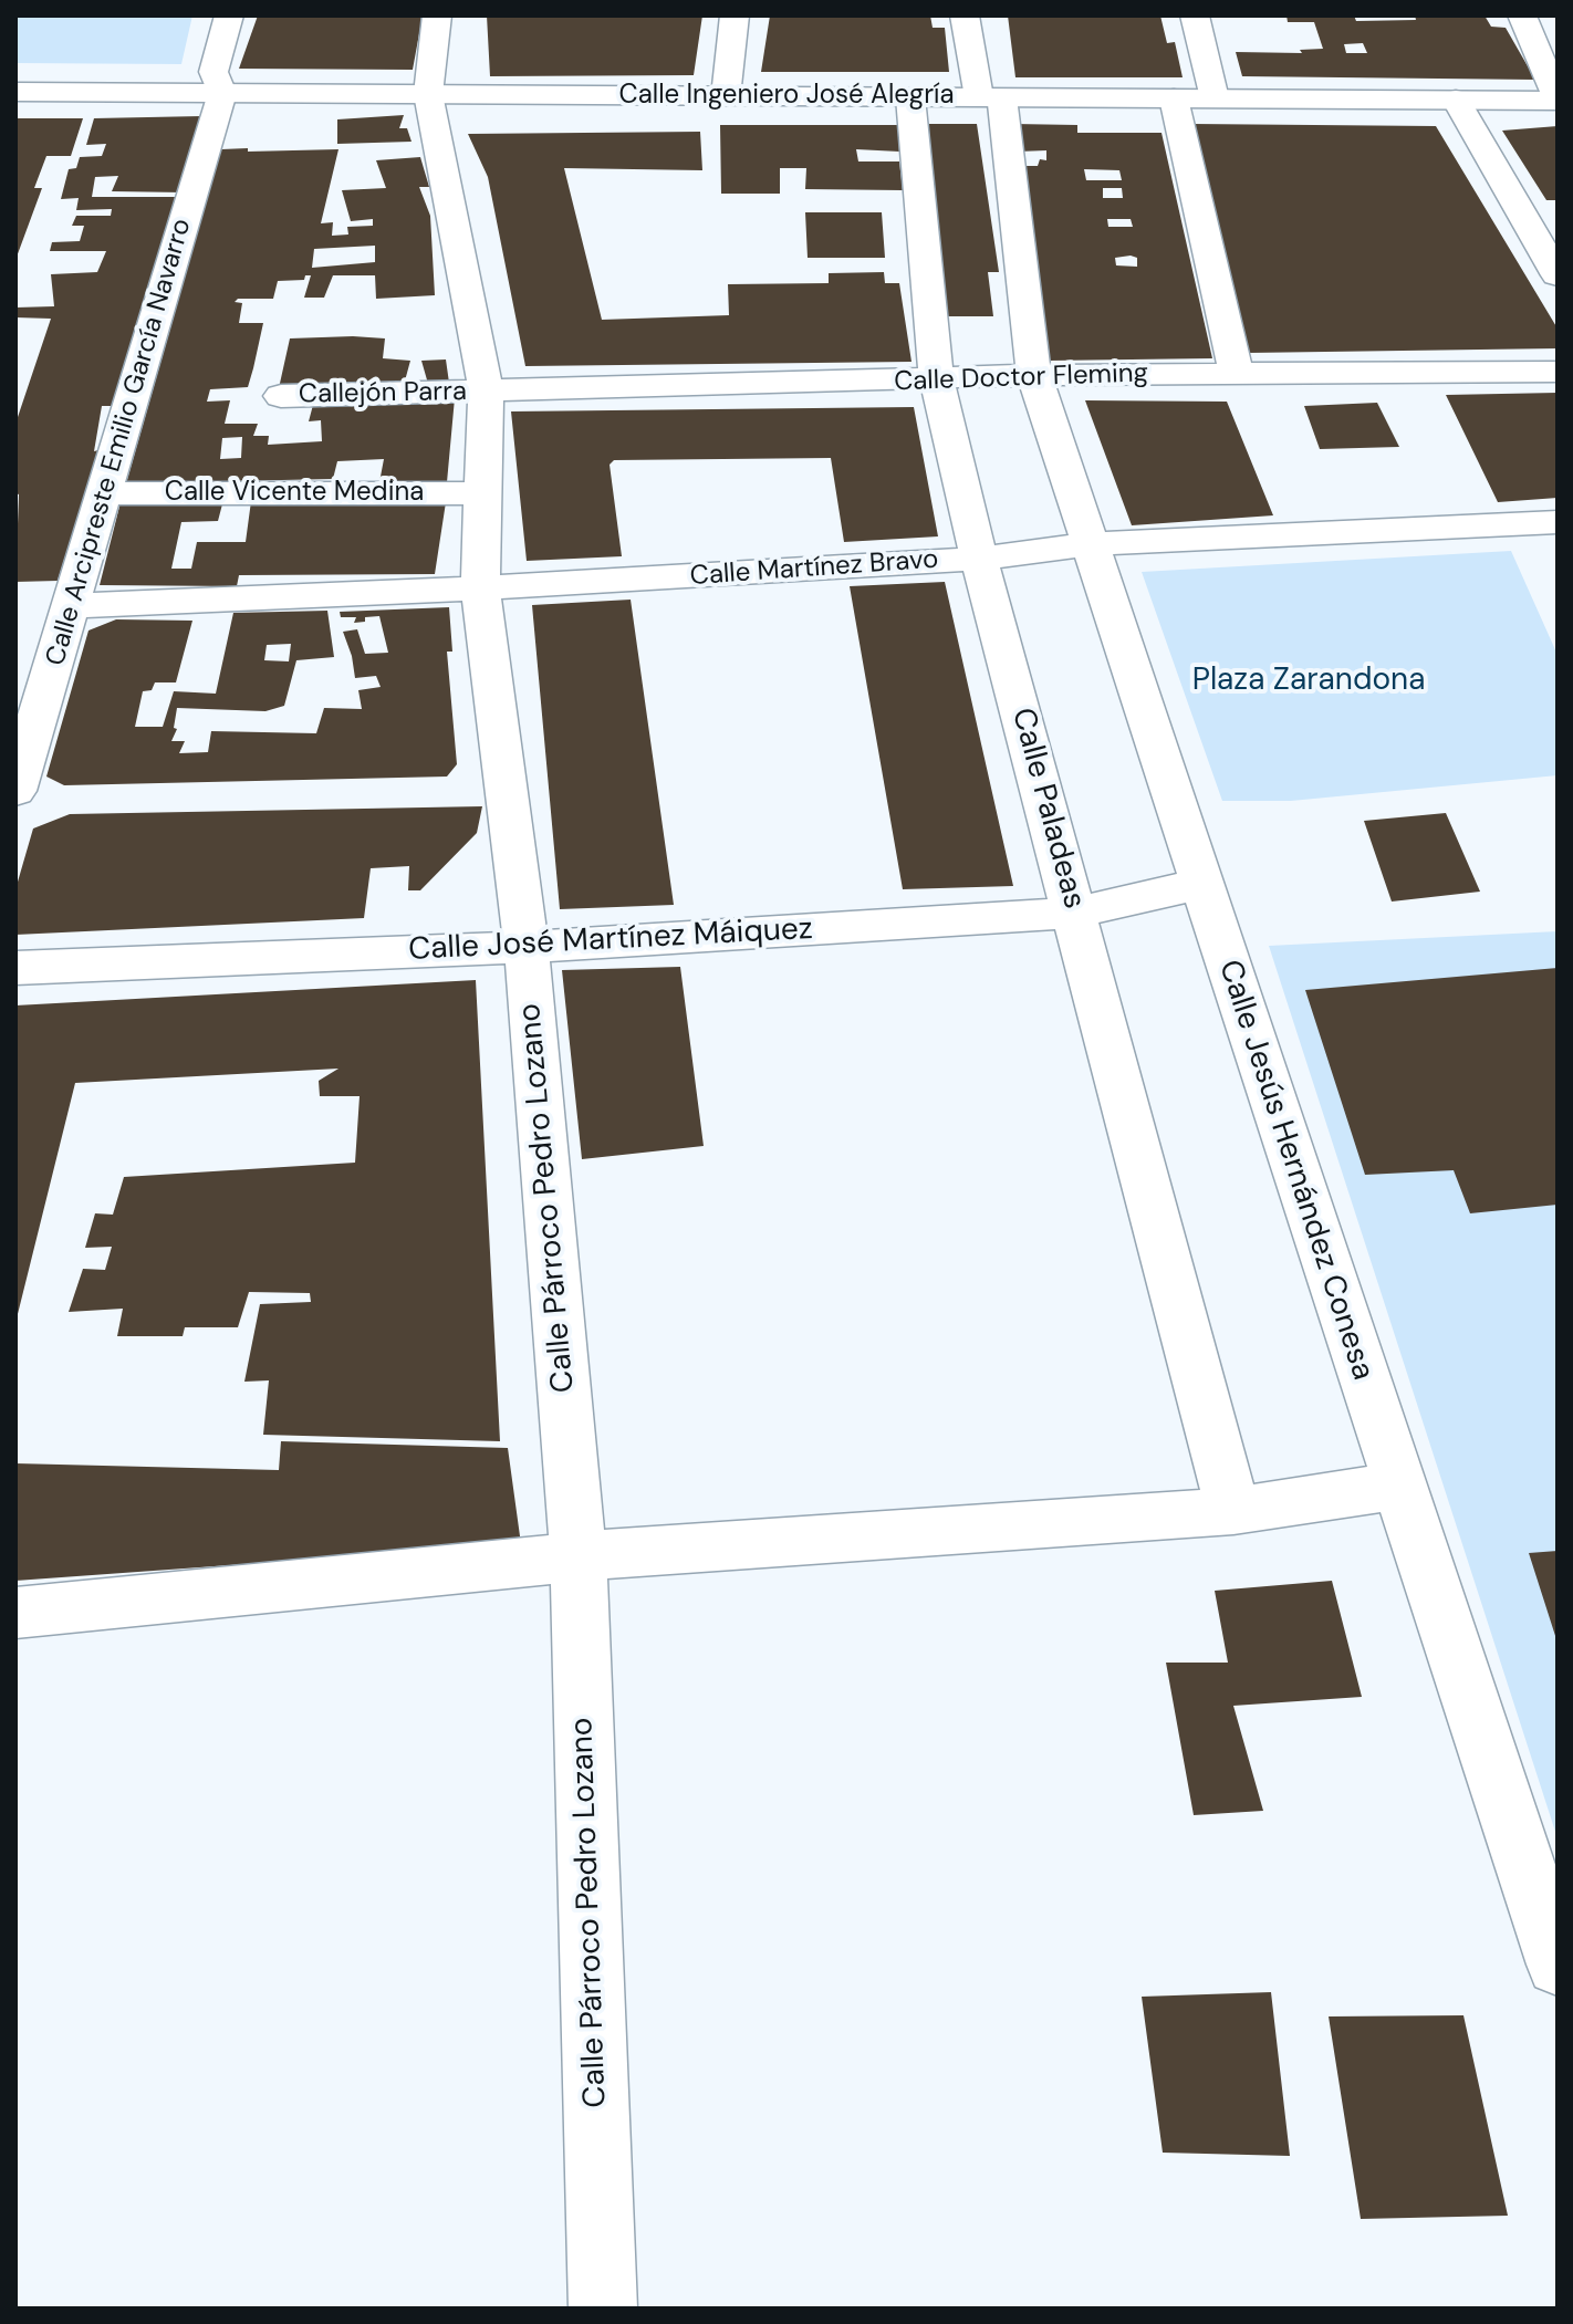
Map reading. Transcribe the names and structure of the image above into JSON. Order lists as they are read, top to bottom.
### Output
{
  "streets": {
    "street": [
      "Calle Ingeniero José Alegría",
      "Calle Doctor Fleming",
      "Callejón Parra",
      "Calle Arcipreste Emilio García Navarro",
      "Calle Vicente Medina",
      "Calle Martínez Bravo",
      "Calle Paladeas",
      "Calle José Martínez Máiquez",
      "Calle Jesús Hernández Conesa",
      "Calle Párroco Pedro Lozano"
    ]
  },
  "crossings": [
    ["Calle Ingeniero José Alegría", "Calle Arcipreste Emilio García Navarro"],
    ["Calle Ingeniero José Alegría", "Calle Paladeas"],
    ["Calle Ingeniero José Alegría", "Calle Jesús Hernández Conesa"],
    ["Calle Ingeniero José Alegría", "Calle Párroco Pedro Lozano"],
    ["Calle Doctor Fleming", "Callejón Parra"],
    ["Calle Doctor Fleming", "Calle Paladeas"],
    ["Calle Doctor Fleming", "Calle Jesús Hernández Conesa"],
    ["Calle Doctor Fleming", "Calle Párroco Pedro Lozano"],
    ["Callejón Parra", "Calle Párroco Pedro Lozano"],
    ["Calle Arcipreste Emilio García Navarro", "Calle Vicente Medina"],
    ["Calle Arcipreste Emilio García Navarro", "Calle Martínez Bravo"],
    ["Calle Vicente Medina", "Calle Párroco Pedro Lozano"],
    ["Calle Martínez Bravo", "Calle Paladeas"],
    ["Calle Martínez Bravo", "Calle Jesús Hernández Conesa"],
    ["Calle Martínez Bravo", "Calle Párroco Pedro Lozano"],
    ["Calle Paladeas", "Calle José Martínez Máiquez"],
    ["Calle José Martínez Máiquez", "Calle Jesús Hernández Conesa"],
    ["Calle José Martínez Máiquez", "Calle Párroco Pedro Lozano"]
  ],
  "parks": ["Plaza Zarandona"]
}
